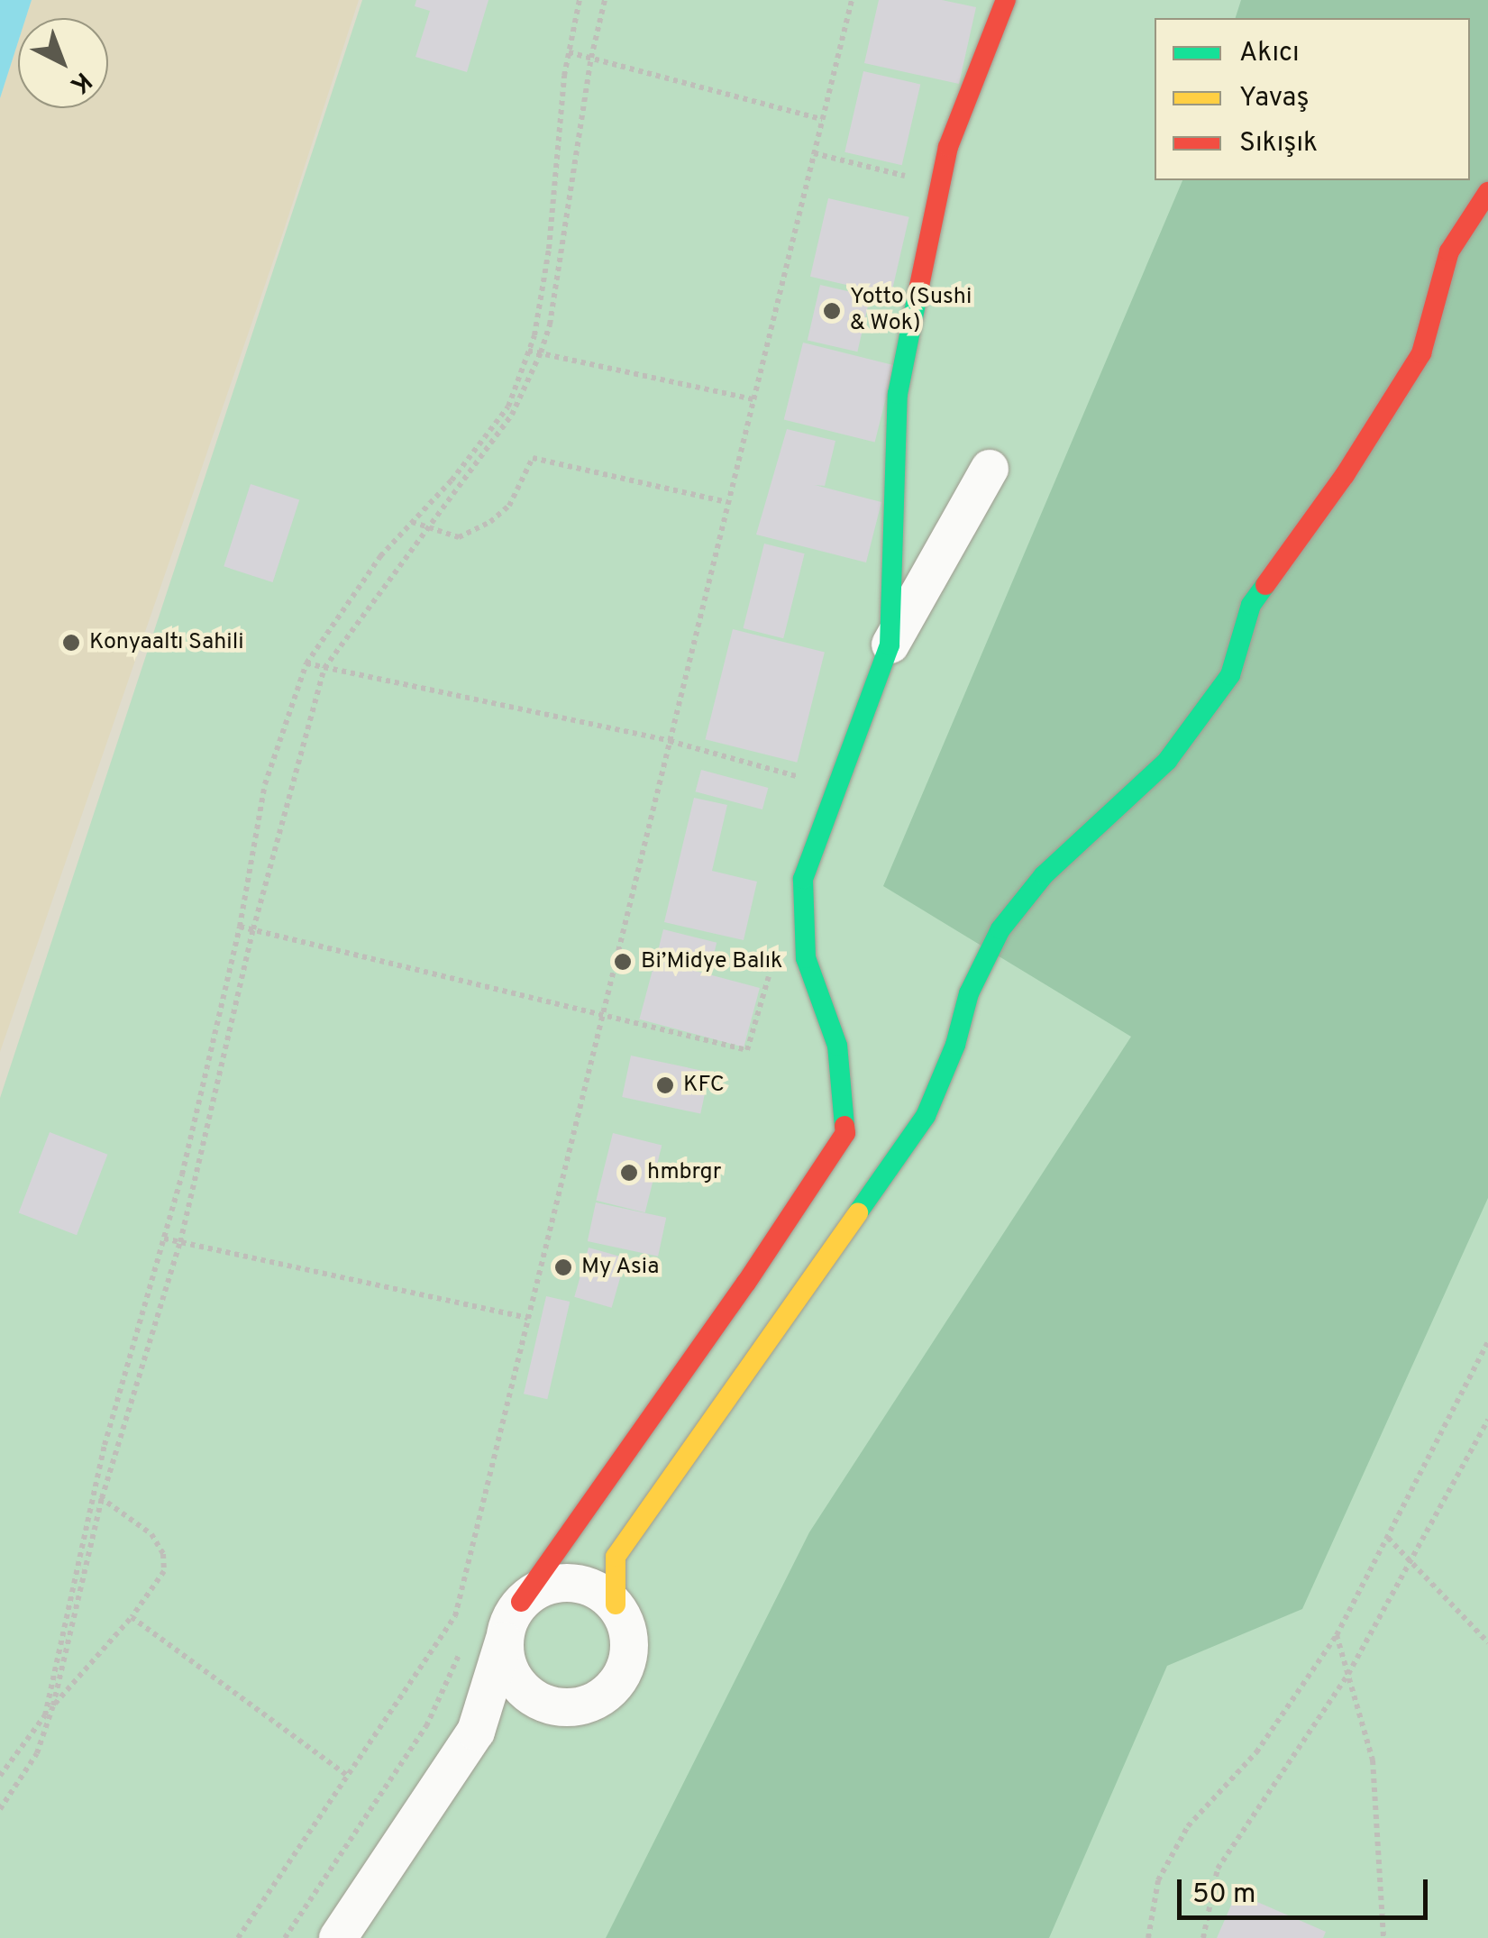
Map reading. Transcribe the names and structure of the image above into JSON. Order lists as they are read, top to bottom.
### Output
{
  "places": [
    "Yotto (Sushi & Wok)",
    "Konyaaltı Sahili",
    "Bi’Midye Balık",
    "KFC",
    "hmbrgr",
    "My Asia"
  ],
  "legend": ["Akıcı", "Yavaş", "Sıkışık"],
  "scale_bar": "50 m",
  "north": "bottom right"
}
